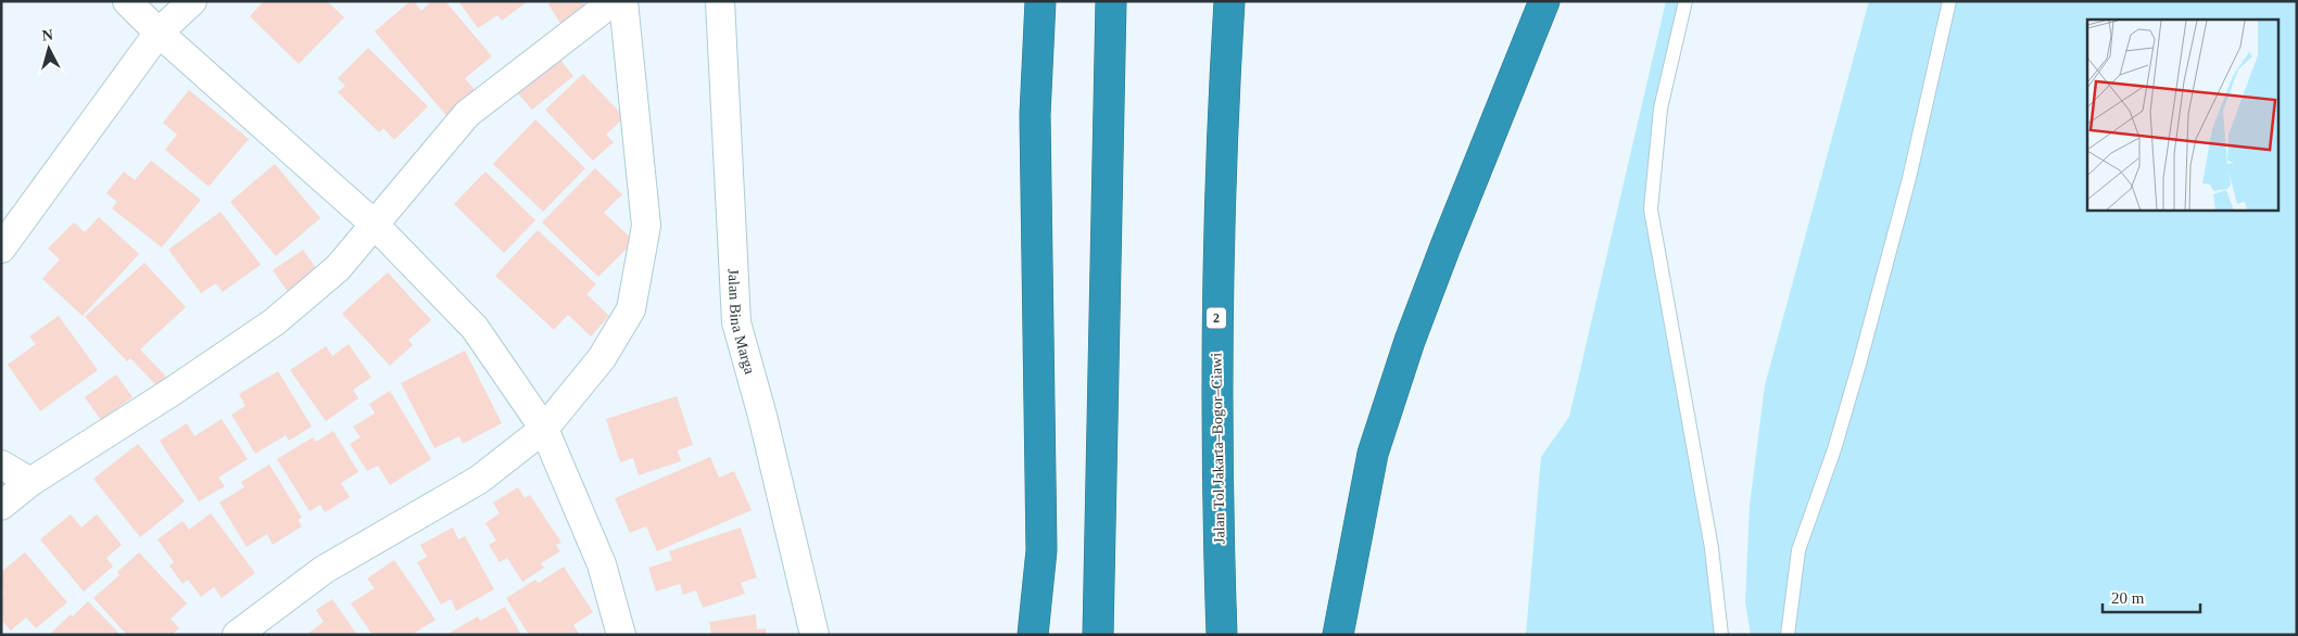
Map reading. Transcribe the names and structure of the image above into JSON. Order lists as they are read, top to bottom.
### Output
{
  "streets": {
    "highway": ["2", "Jalan Tol Jakarta–Bogor–Ciawi"],
    "street": ["Jalan Bina Marga"]
  },
  "scale_bar": "20 m",
  "north": "top"
}
